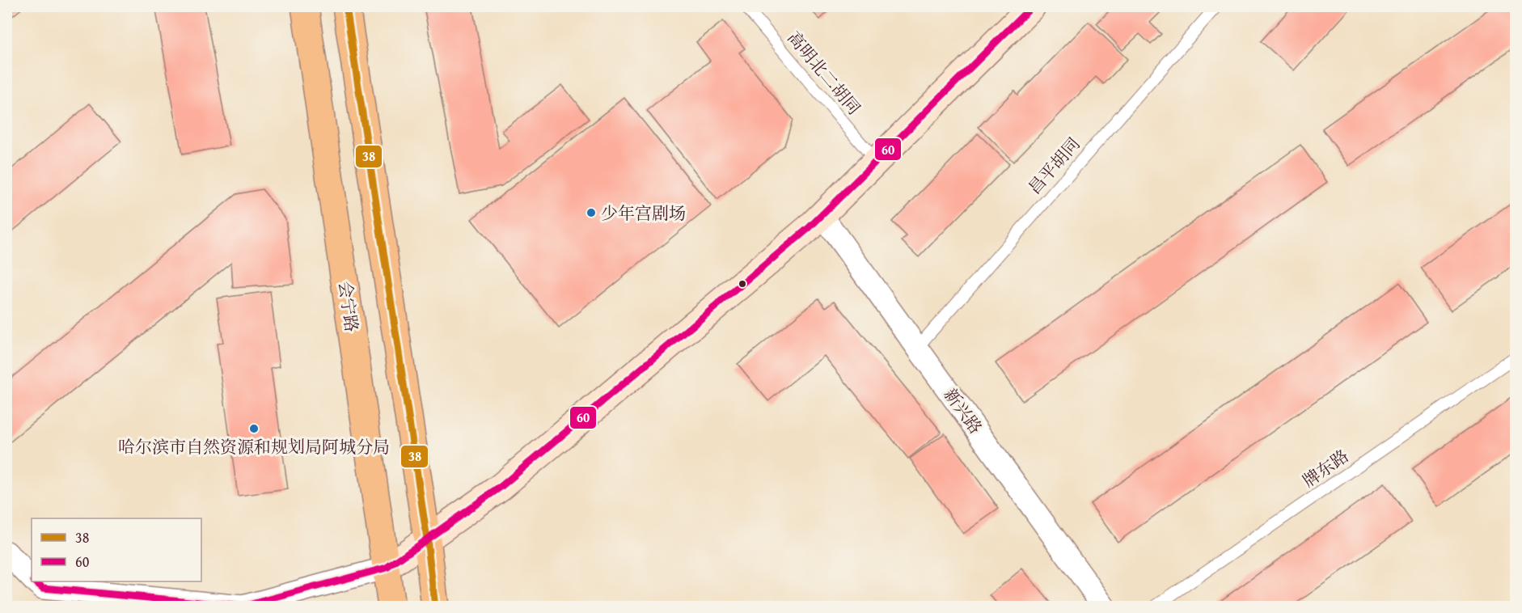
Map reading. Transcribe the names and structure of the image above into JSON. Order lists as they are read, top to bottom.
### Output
{
  "streets": {
    "main road": ["会宁路"],
    "street": ["新兴路"],
    "lane": ["高明北二胡同", "昌平胡同", "牌东路"]
  },
  "crossings": [
    ["昌平胡同", "新兴路"]
  ],
  "places": ["少年宫剧场", "哈尔滨市自然资源和规划局阿城分局"],
  "lines": ["transit line 38", "transit line 60"],
  "legend": ["38", "60"]
}
